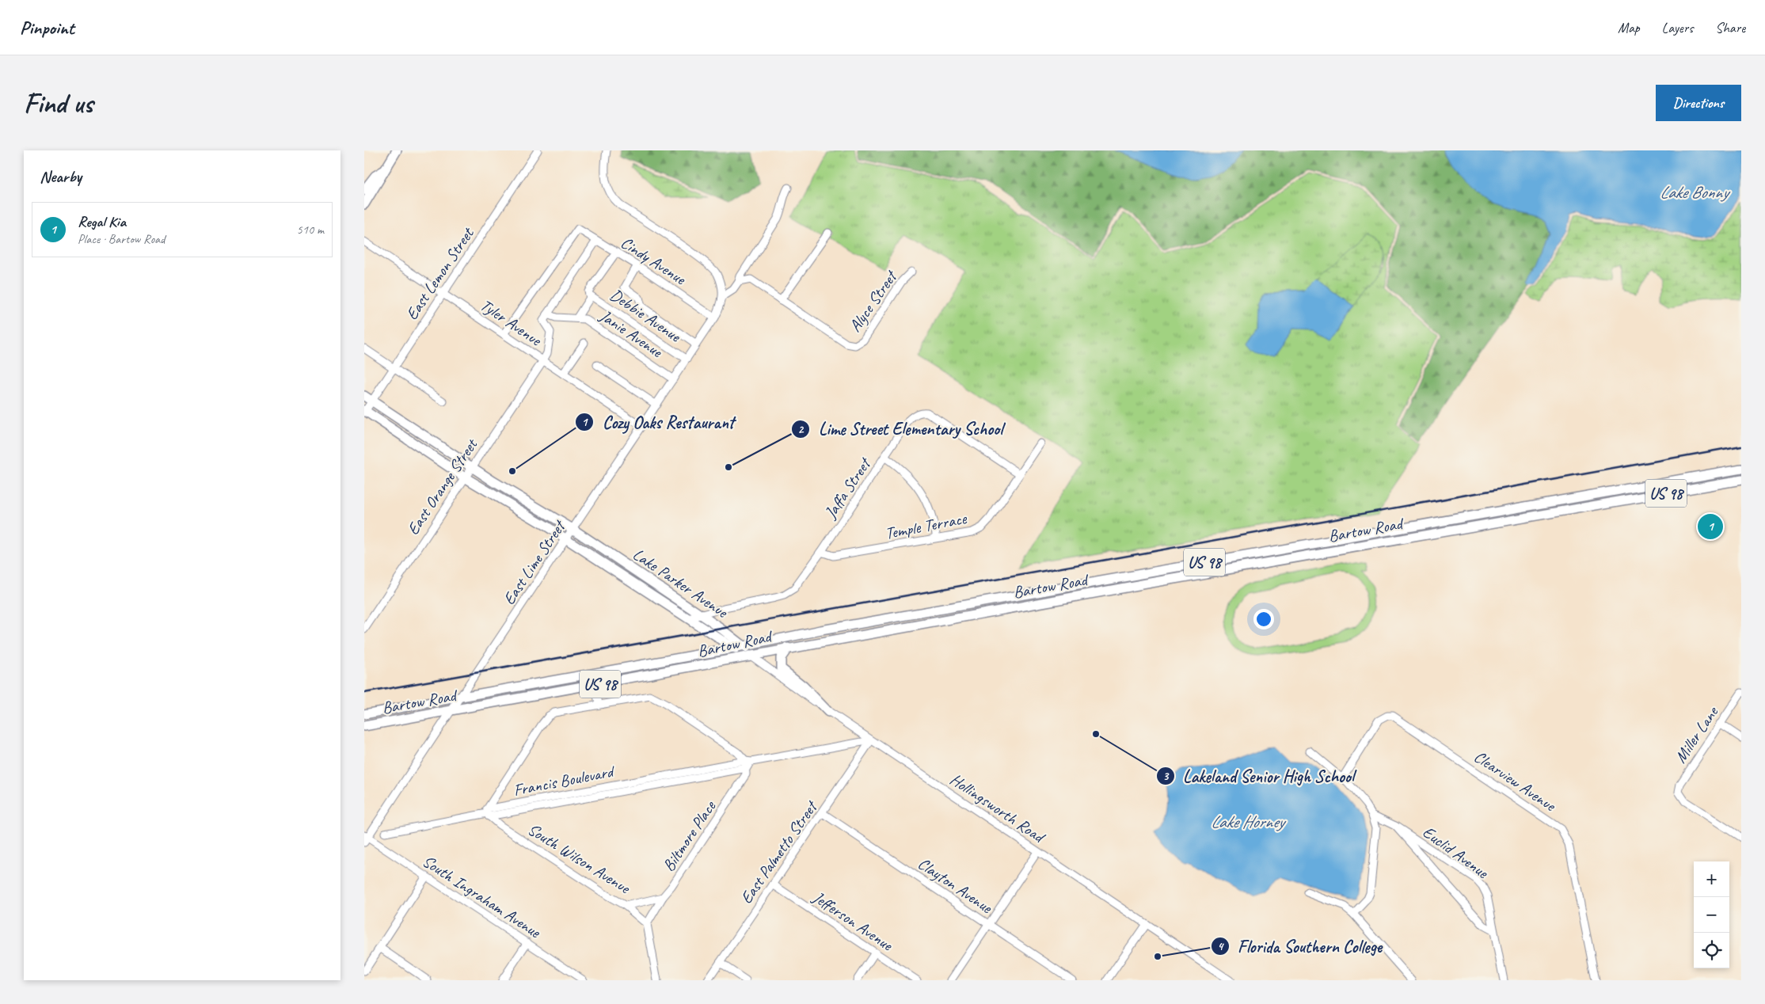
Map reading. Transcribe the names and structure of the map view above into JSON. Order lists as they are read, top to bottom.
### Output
{
  "streets": {
    "main road": ["US 98", "Bartow Road", "Lake Parker Avenue"],
    "street": [
      "Cindy Avenue",
      "East Lemon Street",
      "Alyce Street",
      "Debbie Avenue",
      "Tyler Avenue",
      "Janie Avenue",
      "East Orange Street",
      "Jaffa Street",
      "Temple Terrace",
      "East Lime Street",
      "Miller Lane",
      "Francis Boulevard",
      "Clearview Avenue",
      "Hollingsworth Road",
      "Biltmore Place",
      "Euclid Avenue",
      "East Palmetto Street",
      "South Wilson Avenue",
      "Clayton Avenue",
      "South Ingraham Avenue",
      "Jefferson Avenue"
    ]
  },
  "crossings": [
    ["Cindy Avenue", "Tyler Avenue"],
    ["Cindy Avenue", "East Lime Street"],
    ["East Lemon Street", "Tyler Avenue"],
    ["East Lemon Street", "Lake Parker Avenue"],
    ["Debbie Avenue", "East Lime Street"],
    ["Tyler Avenue", "East Orange Street"],
    ["Tyler Avenue", "East Lime Street"],
    ["Janie Avenue", "East Orange Street"],
    ["Janie Avenue", "East Lime Street"],
    ["East Orange Street", "Lake Parker Avenue"],
    ["Jaffa Street", "Temple Terrace"],
    ["Jaffa Street", "Lake Parker Avenue"],
    ["Bartow Road", "East Lime Street"],
    ["Bartow Road", "Lake Parker Avenue"],
    ["Bartow Road", "Hollingsworth Road"],
    ["East Lime Street", "Lake Parker Avenue"],
    ["East Lime Street", "South Ingraham Avenue"],
    ["Lake Parker Avenue", "Hollingsworth Road"],
    ["Francis Boulevard", "Hollingsworth Road"],
    ["Francis Boulevard", "Biltmore Place"],
    ["Francis Boulevard", "East Palmetto Street"],
    ["Francis Boulevard", "South Wilson Avenue"],
    ["Hollingsworth Road", "East Palmetto Street"],
    ["Biltmore Place", "South Wilson Avenue"],
    ["East Palmetto Street", "Clayton Avenue"],
    ["East Palmetto Street", "Jefferson Avenue"]
  ],
  "water": ["Lake Bonny", "Lake Horney"],
  "places": [
    "Lime Street Elementary School",
    "Cozy Oaks Restaurant",
    "Lakeland Senior High School",
    "Florida Southern College"
  ],
  "page": {
    "header": "Pinpoint",
    "nav": ["Map", "Layers", "Share"],
    "buttons": "Directions",
    "title": "Find us",
    "heading": "Nearby",
    "list": [
      {
        "mark": "1",
        "name": "Regal Kia",
        "note": "Place · Bartow Road",
        "value": "510 m"
      }
    ],
    "pins": "1",
    "map_buttons": ["+", "−"]
  }
}
